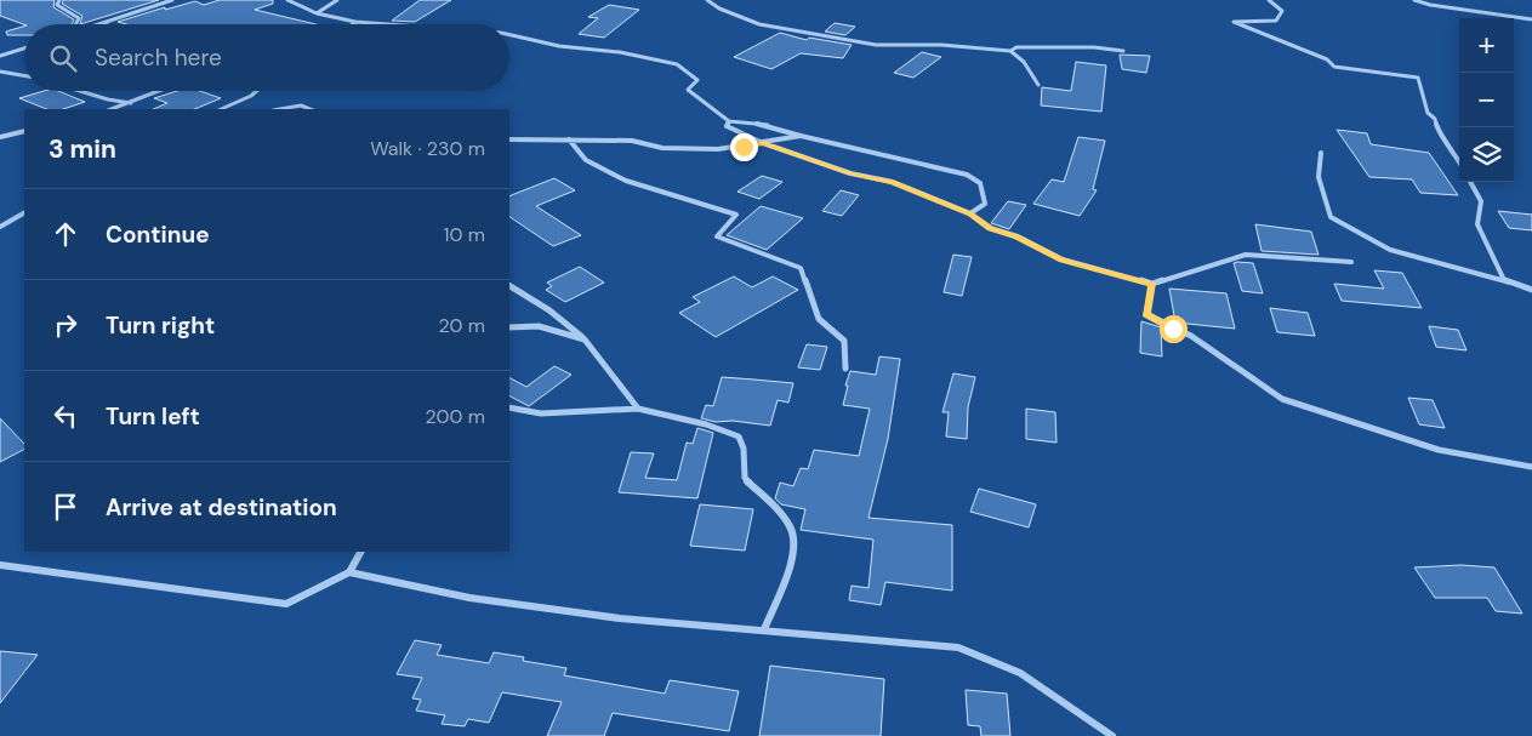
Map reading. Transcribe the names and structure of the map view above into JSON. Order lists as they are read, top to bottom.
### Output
{
  "page": {
    "map_buttons": ["+", "−"],
    "search": "Search here",
    "heading": ["3 min", "Walk · 230 m"],
    "list": [
      ["Continue", "10 m"],
      ["Turn right", "20 m"],
      ["Turn left", "200 m"],
      "Arrive at destination"
    ]
  }
}
